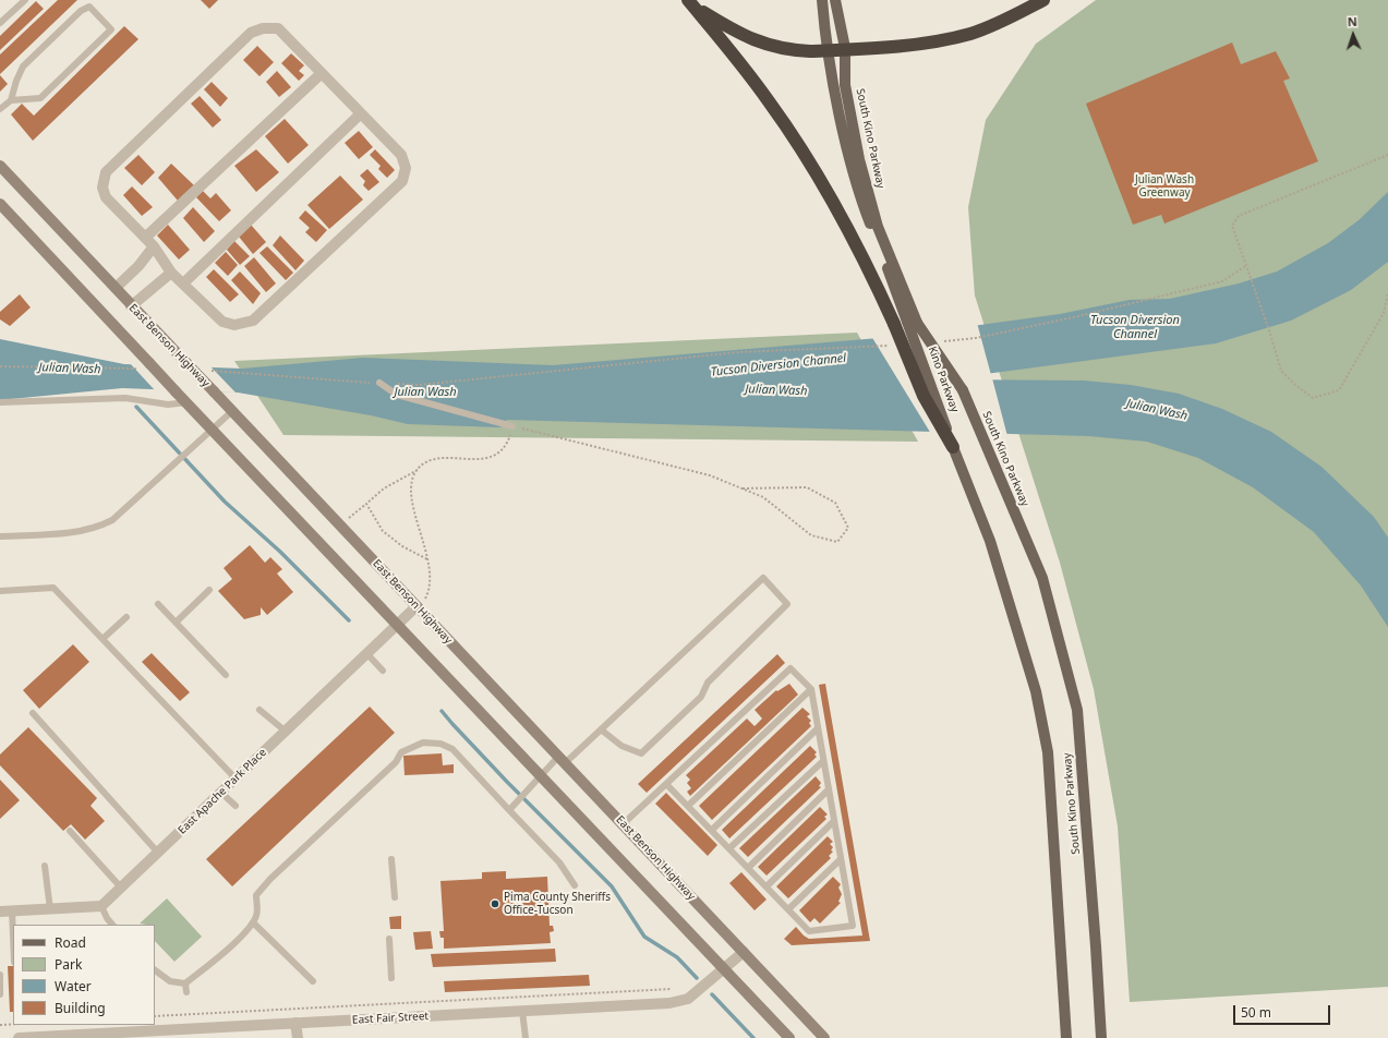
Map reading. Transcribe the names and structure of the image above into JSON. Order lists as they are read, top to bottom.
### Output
{
  "streets": {
    "main road": ["South Kino Parkway", "East Benson Highway", "Kino Parkway"],
    "street": ["East Apache Park Place", "East Fair Street"]
  },
  "crossings": [
    ["South Kino Parkway", "Kino Parkway"],
    ["East Benson Highway", "East Apache Park Place"],
    ["East Benson Highway", "East Fair Street"]
  ],
  "water": ["Tucson Diversion Channel", "Julian Wash"],
  "parks": ["Julian Wash Greenway"],
  "places": ["Pima County Sheriffs Office-Tucson"],
  "legend": [
    "Road",
    "Park",
    "Water",
    "Building"
  ],
  "scale_bar": "50 m",
  "north": "top"
}
